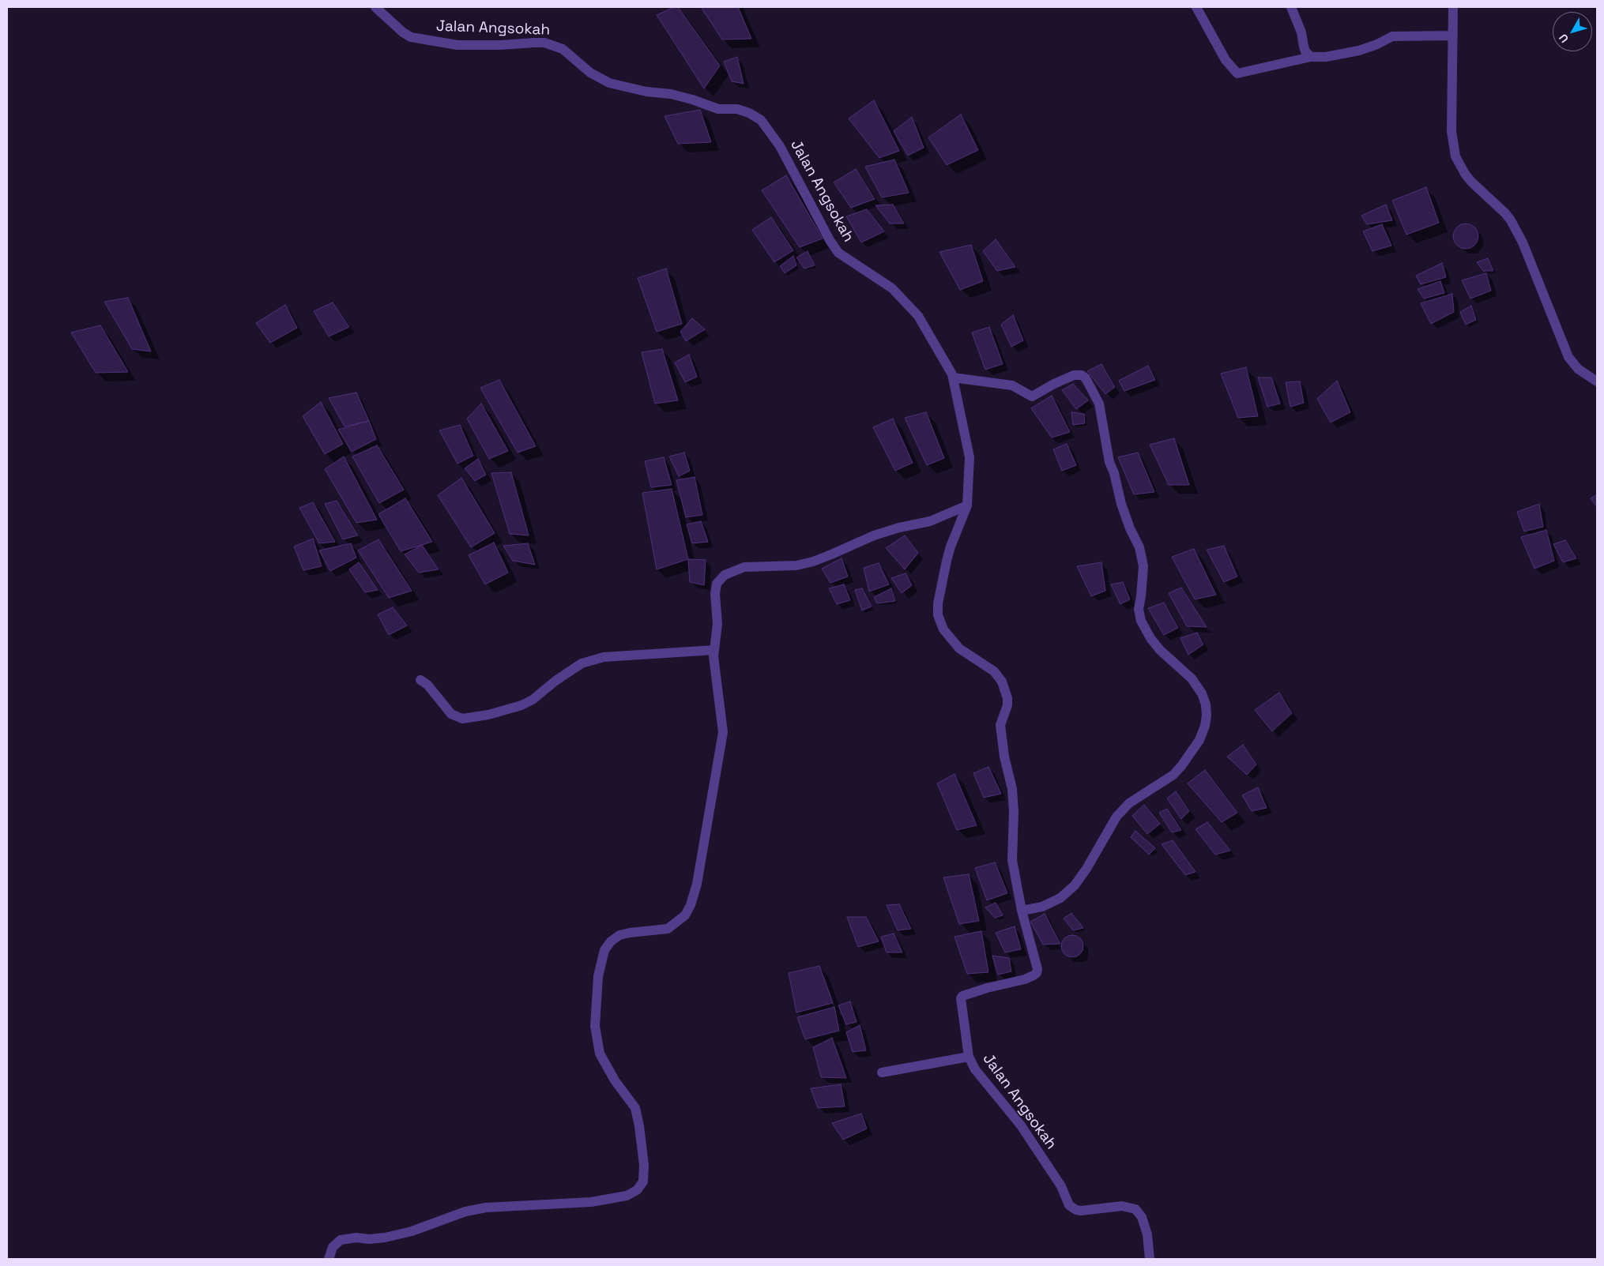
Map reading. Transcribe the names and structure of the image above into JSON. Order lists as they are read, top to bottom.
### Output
{
  "streets": {
    "street": ["Jalan Angsokah"]
  },
  "north": "bottom left"
}
